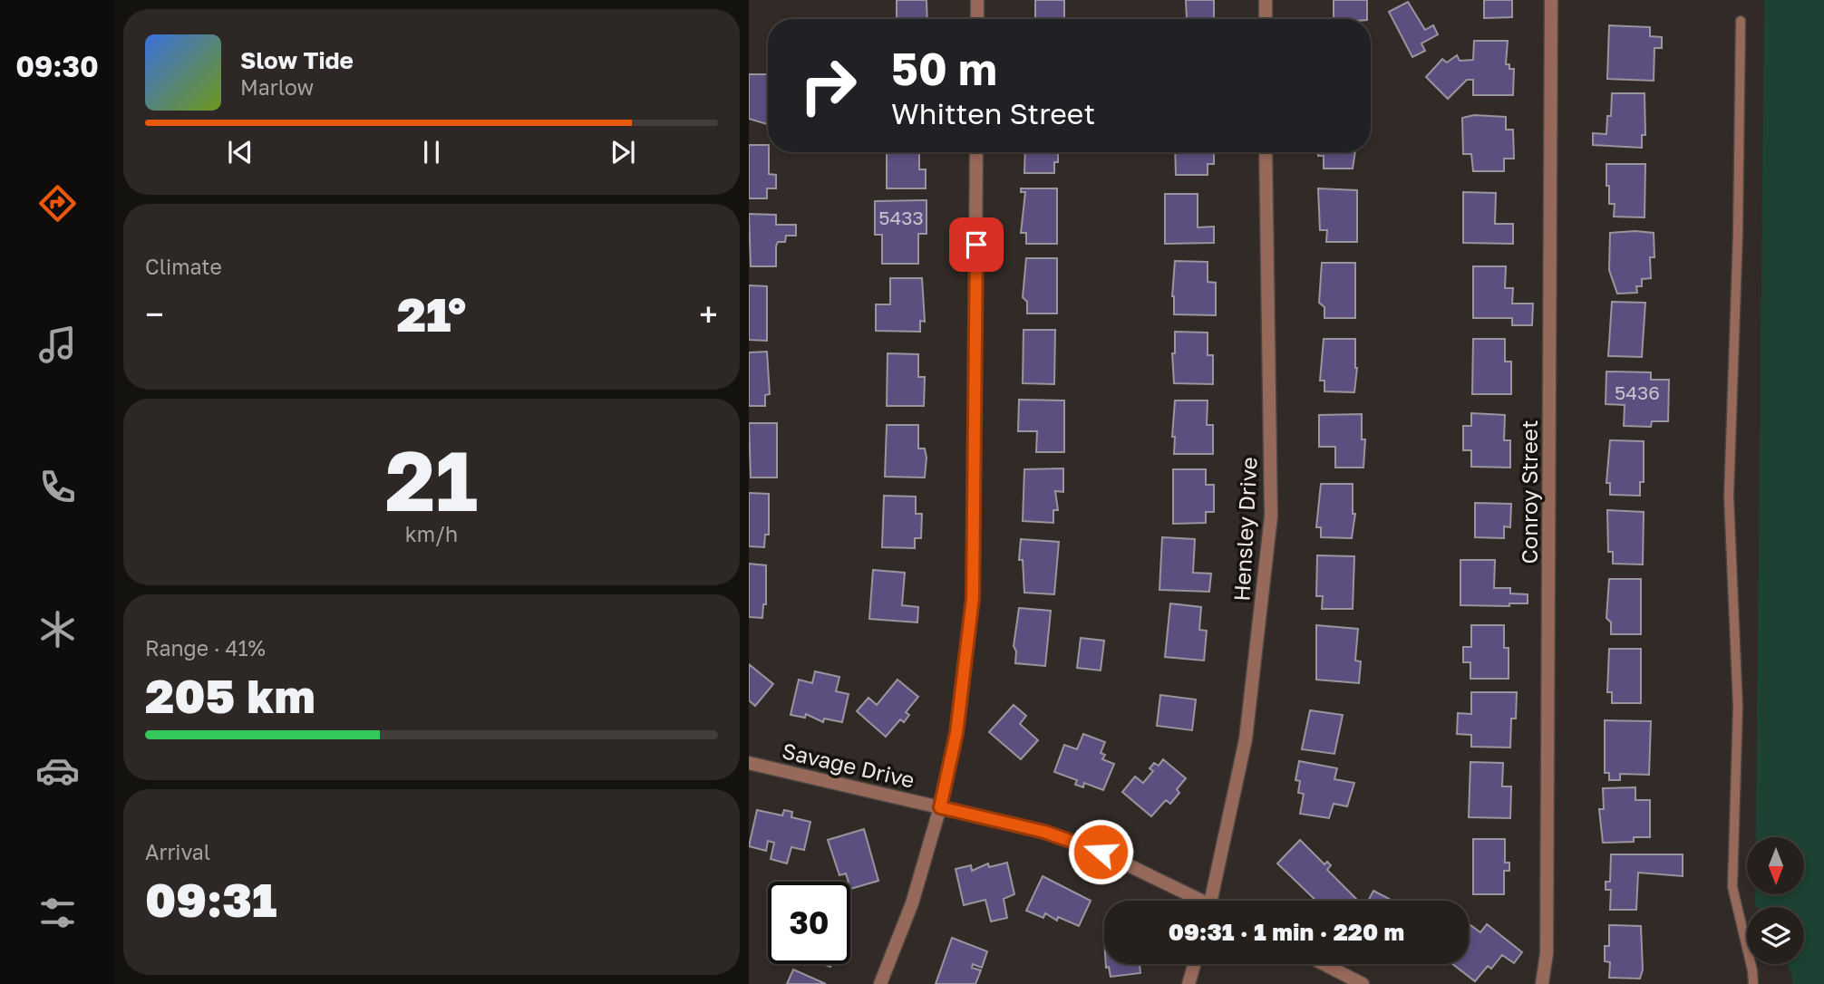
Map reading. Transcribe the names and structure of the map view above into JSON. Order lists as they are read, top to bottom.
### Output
{
  "streets": {
    "street": ["Conroy Street", "Hensley Drive", "Savage Drive"]
  },
  "house_numbers": ["5433", "5436"],
  "north": "bottom",
  "page": {
    "tabs": "09:30",
    "turn": ["50 m", "Whitten Street"],
    "song": ["Slow Tide", "Marlow"],
    "tile": [
      "Climate",
      ["21", "km/h"],
      ["Range · 41%", "205 km"],
      ["Arrival", "09:31"]
    ],
    "heat": ["−", "21°", "+"],
    "limit": "30",
    "trip": "09:31 · 1 min · 220 m"
  }
}
